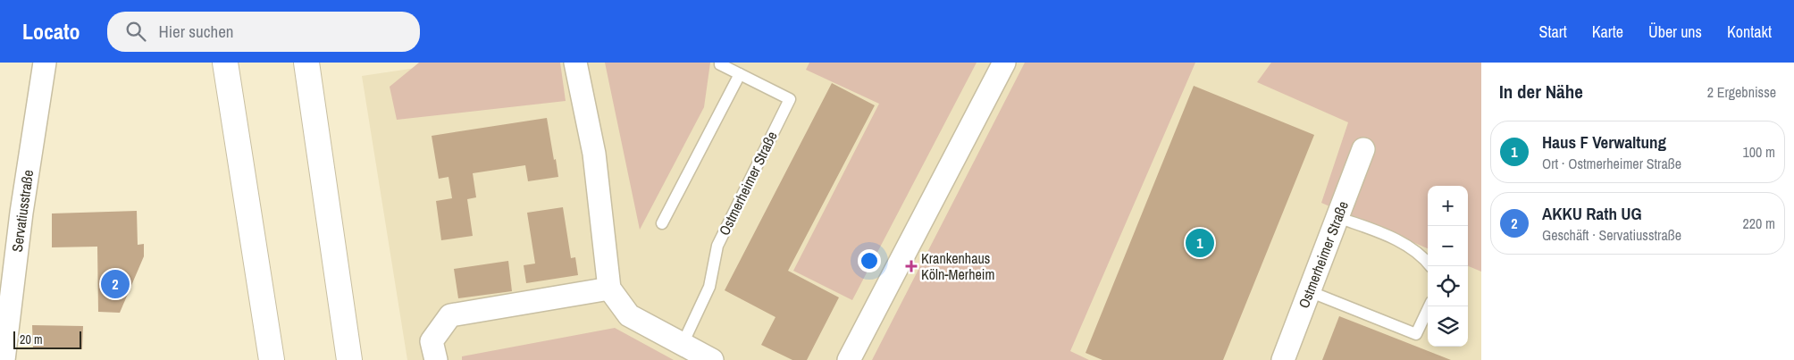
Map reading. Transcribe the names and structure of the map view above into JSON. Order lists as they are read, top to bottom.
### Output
{
  "streets": {
    "street": ["Ostmerheimer Straße", "Servatiusstraße"]
  },
  "places": {
    "health": ["Krankenhaus Köln-Merheim"]
  },
  "scale_bar": "20 m",
  "page": {
    "header": "Locato",
    "search": "Hier suchen",
    "nav": [
      "Start",
      "Karte",
      "Über uns",
      "Kontakt"
    ],
    "heading": ["In der Nähe", "2 Ergebnisse"],
    "list": [
      {
        "mark": "1",
        "name": "Haus F Verwaltung",
        "note": "Ort · Ostmerheimer Straße",
        "value": "100 m"
      },
      {
        "mark": "2",
        "name": "AKKU Rath UG",
        "note": "Geschäft · Servatiusstraße",
        "value": "220 m"
      }
    ],
    "map_buttons": ["+", "−"],
    "pins": ["1", "2"],
    "scale": "20 m"
  }
}
